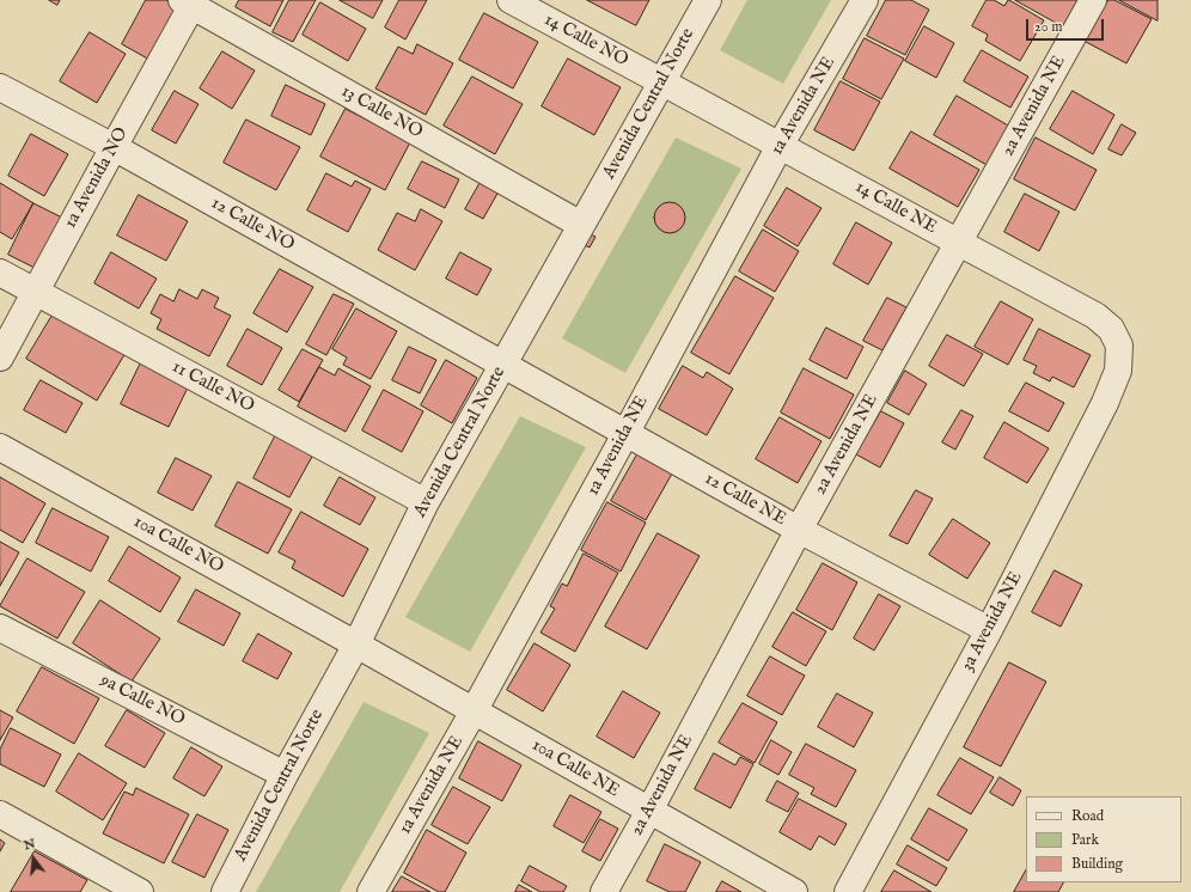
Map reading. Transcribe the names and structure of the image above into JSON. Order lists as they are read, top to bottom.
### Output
{
  "streets": {
    "street": [
      "14 Calle NO",
      "Avenida Central Norte",
      "1a Avenida NE",
      "2a Avenida NE",
      "13 Calle NO",
      "1a Avenida NO",
      "14 Calle NE",
      "12 Calle NO",
      "11 Calle NO",
      "12 Calle NE",
      "10a Calle NO",
      "3a Avenida NE",
      "9a Calle NO",
      "10a Calle NE"
    ]
  },
  "crossings": [
    ["14 Calle NO", "Avenida Central Norte"],
    ["14 Calle NO", "14 Calle NE"],
    ["Avenida Central Norte", "13 Calle NO"],
    ["Avenida Central Norte", "14 Calle NE"],
    ["Avenida Central Norte", "12 Calle NO"],
    ["Avenida Central Norte", "11 Calle NO"],
    ["Avenida Central Norte", "12 Calle NE"],
    ["Avenida Central Norte", "10a Calle NO"],
    ["Avenida Central Norte", "9a Calle NO"],
    ["Avenida Central Norte", "10a Calle NE"],
    ["1a Avenida NE", "14 Calle NE"],
    ["1a Avenida NE", "12 Calle NE"],
    ["1a Avenida NE", "10a Calle NE"],
    ["2a Avenida NE", "14 Calle NE"],
    ["2a Avenida NE", "12 Calle NE"],
    ["2a Avenida NE", "10a Calle NE"],
    ["13 Calle NO", "1a Avenida NO"],
    ["1a Avenida NO", "12 Calle NO"],
    ["1a Avenida NO", "11 Calle NO"],
    ["14 Calle NE", "3a Avenida NE"],
    ["12 Calle NO", "12 Calle NE"],
    ["12 Calle NE", "3a Avenida NE"],
    ["10a Calle NO", "10a Calle NE"]
  ],
  "legend": ["Road", "Park", "Building"],
  "scale_bar": "20 m",
  "north": "top"
}
